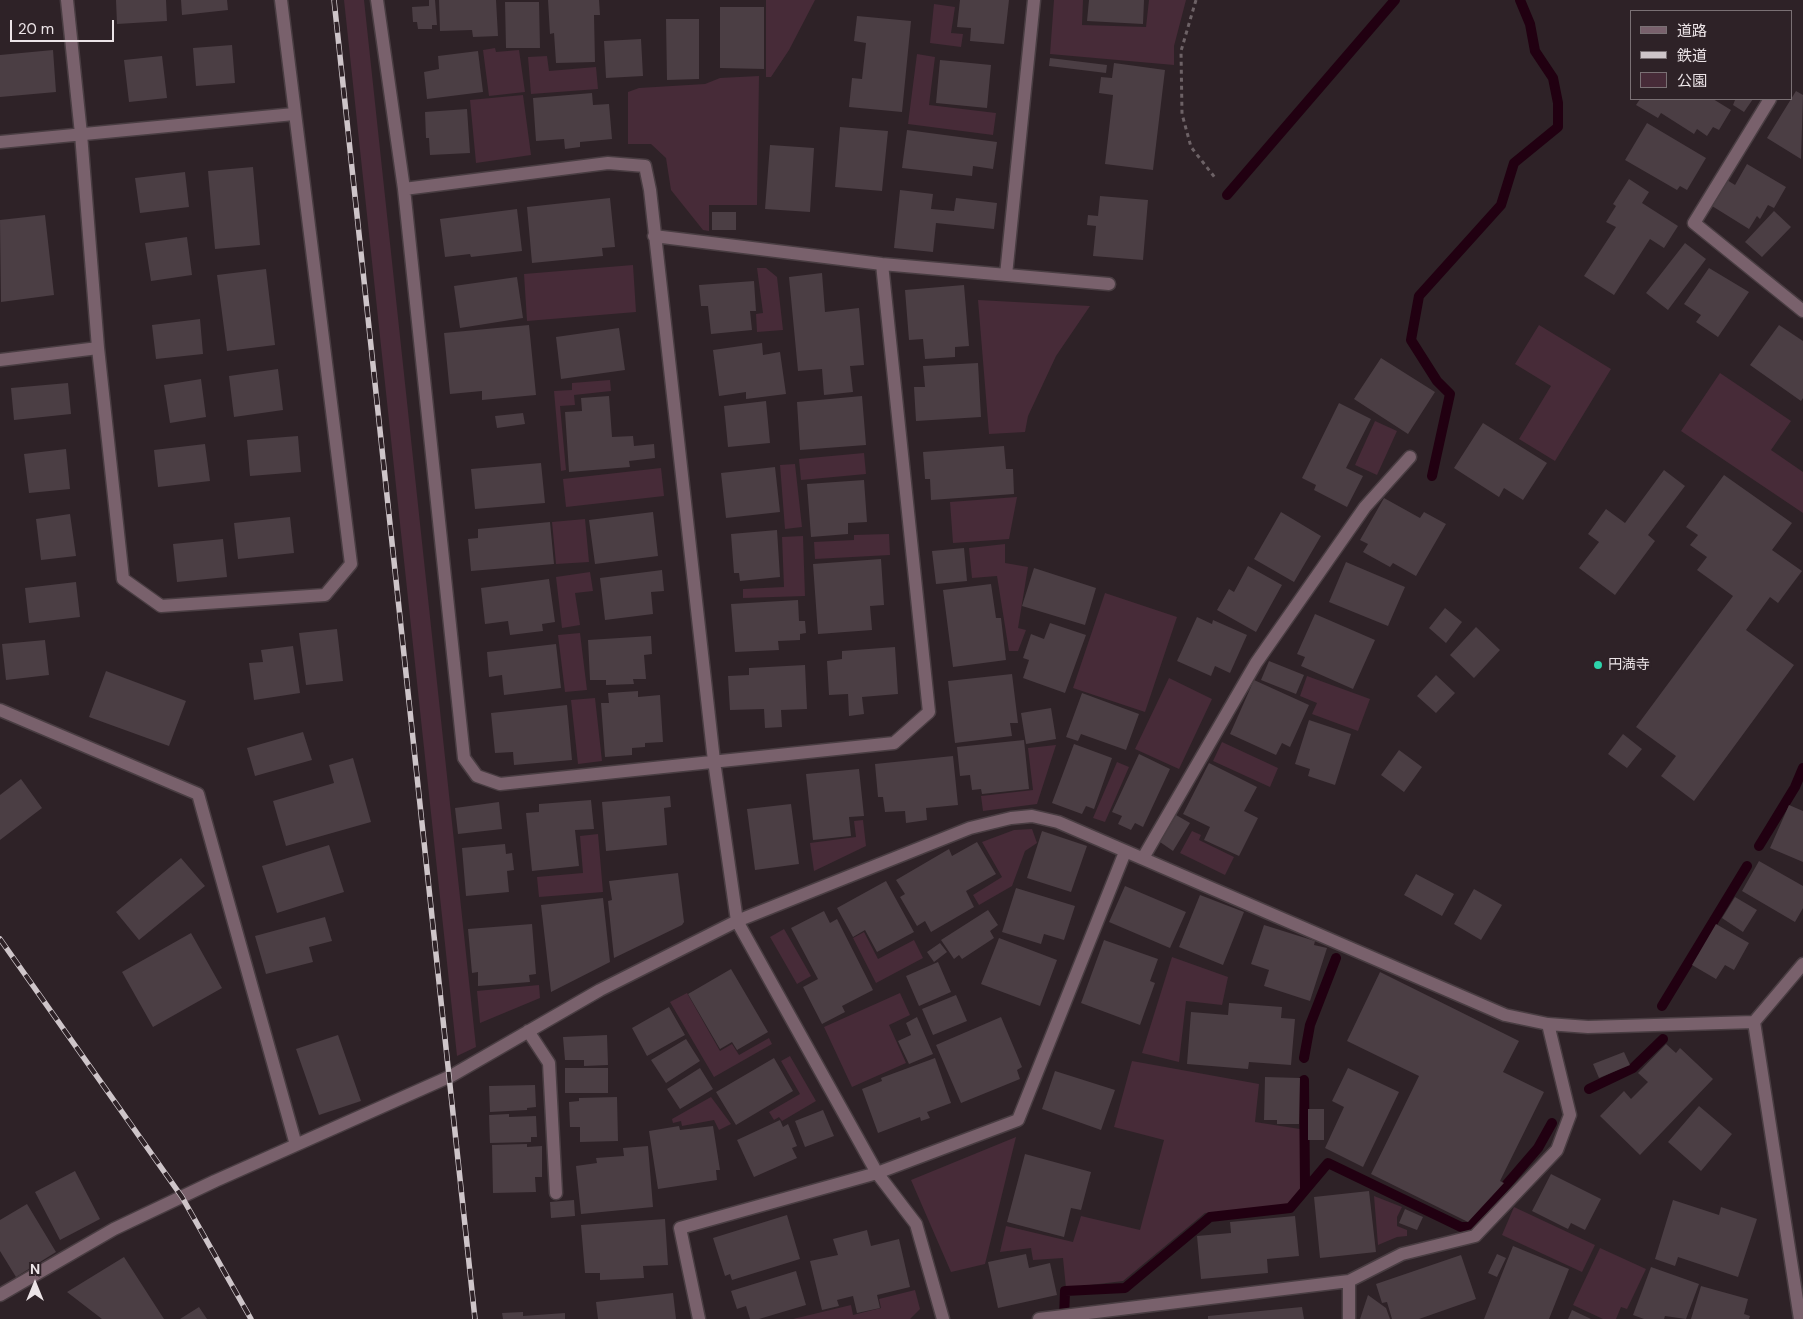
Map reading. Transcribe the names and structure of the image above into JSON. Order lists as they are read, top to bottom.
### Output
{
  "places": ["円満寺"],
  "legend": ["道路", "鉄道", "公園"],
  "scale_bar": "20 m",
  "north": "top"
}
